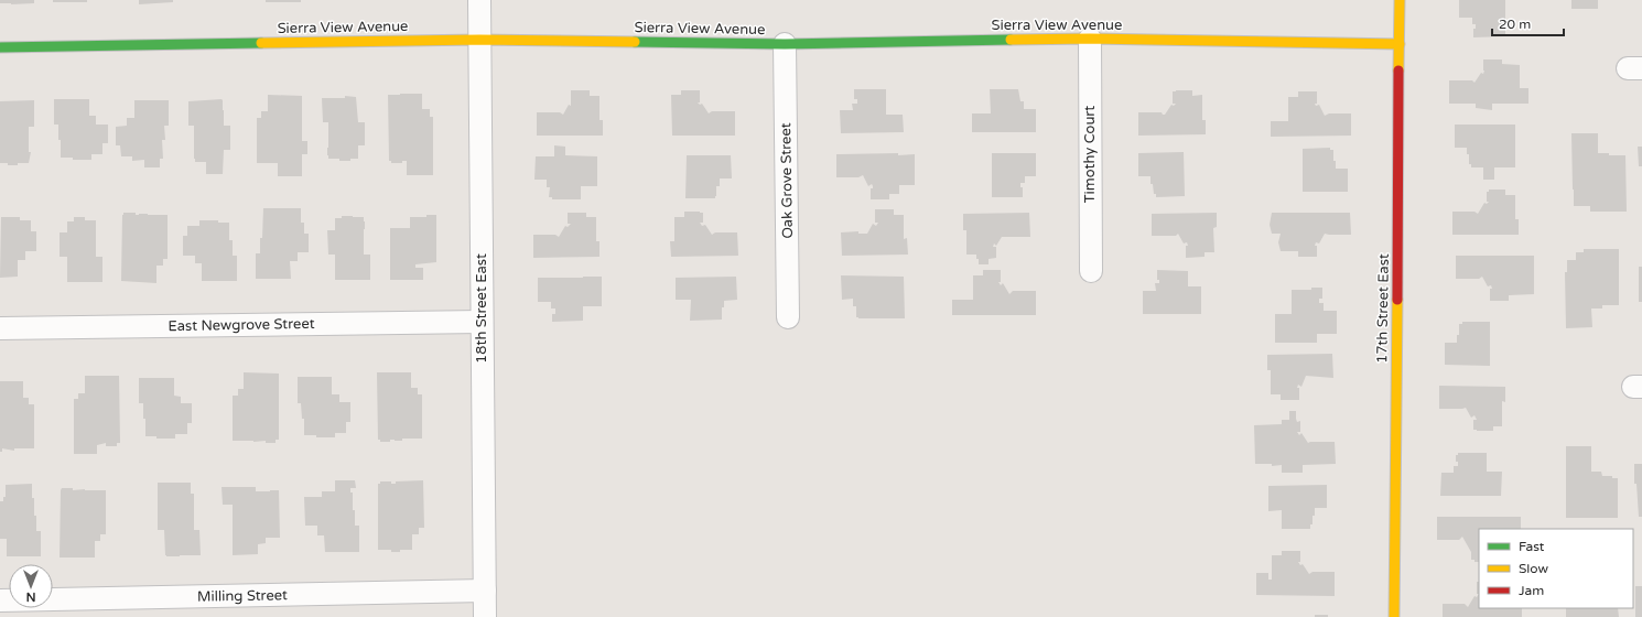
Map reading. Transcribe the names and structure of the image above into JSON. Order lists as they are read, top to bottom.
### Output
{
  "streets": {
    "street": [
      "Sierra View Avenue",
      "Timothy Court",
      "Oak Grove Street",
      "18th Street East",
      "17th Street East",
      "East Newgrove Street",
      "Milling Street"
    ]
  },
  "crossings": [
    ["Sierra View Avenue", "Timothy Court"],
    ["Sierra View Avenue", "Oak Grove Street"],
    ["Sierra View Avenue", "18th Street East"],
    ["Sierra View Avenue", "17th Street East"],
    ["18th Street East", "East Newgrove Street"],
    ["18th Street East", "Milling Street"]
  ],
  "legend": ["Fast", "Slow", "Jam"],
  "scale_bar": "20 m",
  "north": "bottom"
}
